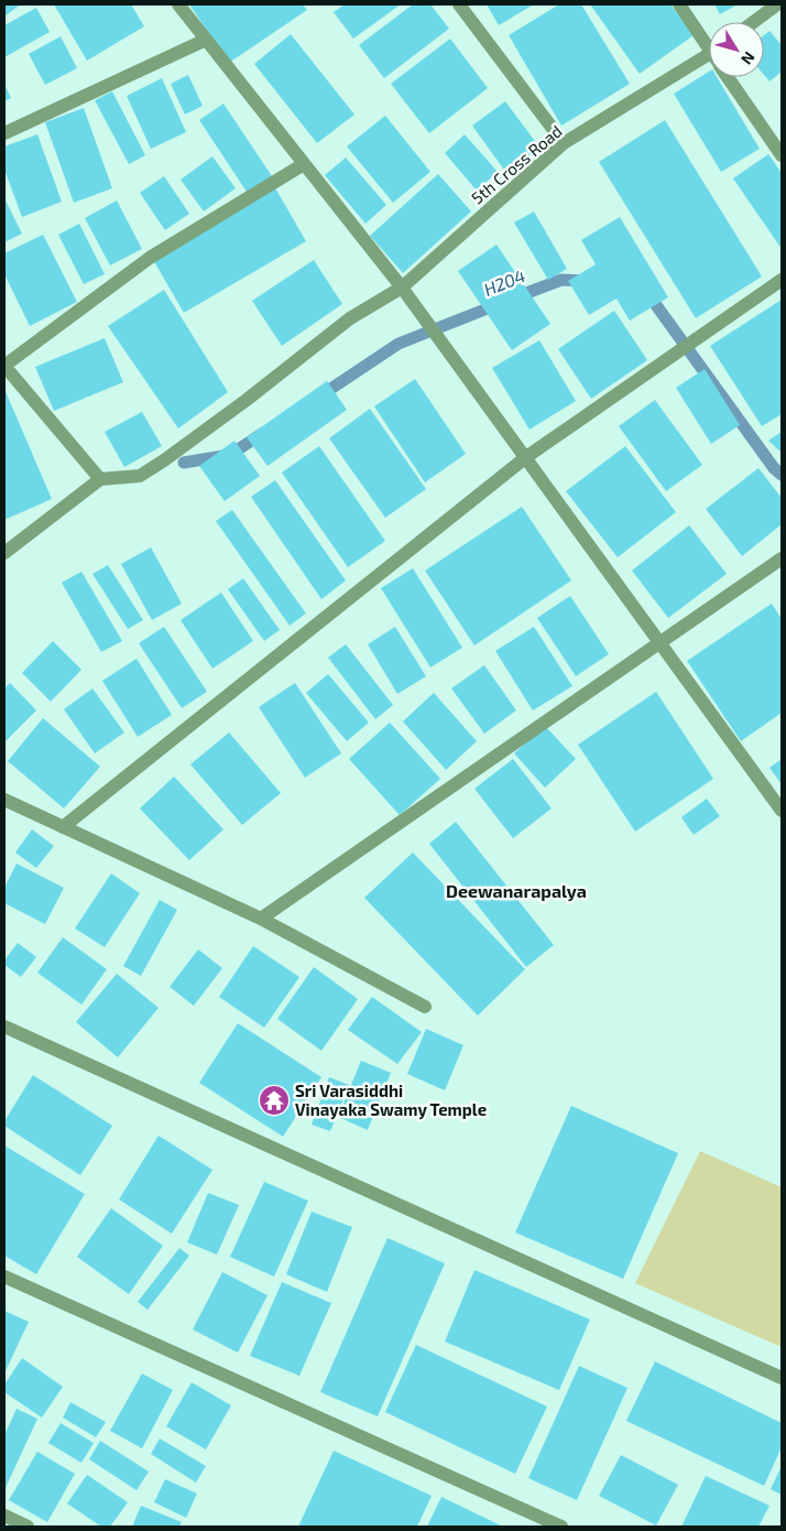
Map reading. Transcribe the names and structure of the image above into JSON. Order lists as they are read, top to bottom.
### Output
{
  "streets": {
    "street": ["5th Cross Road"]
  },
  "districts": ["Deewanarapalya"],
  "water": ["H204"],
  "places": {
    "temple": ["Sri Varasiddhi Vinayaka Swamy Temple"]
  },
  "north": "bottom right"
}
